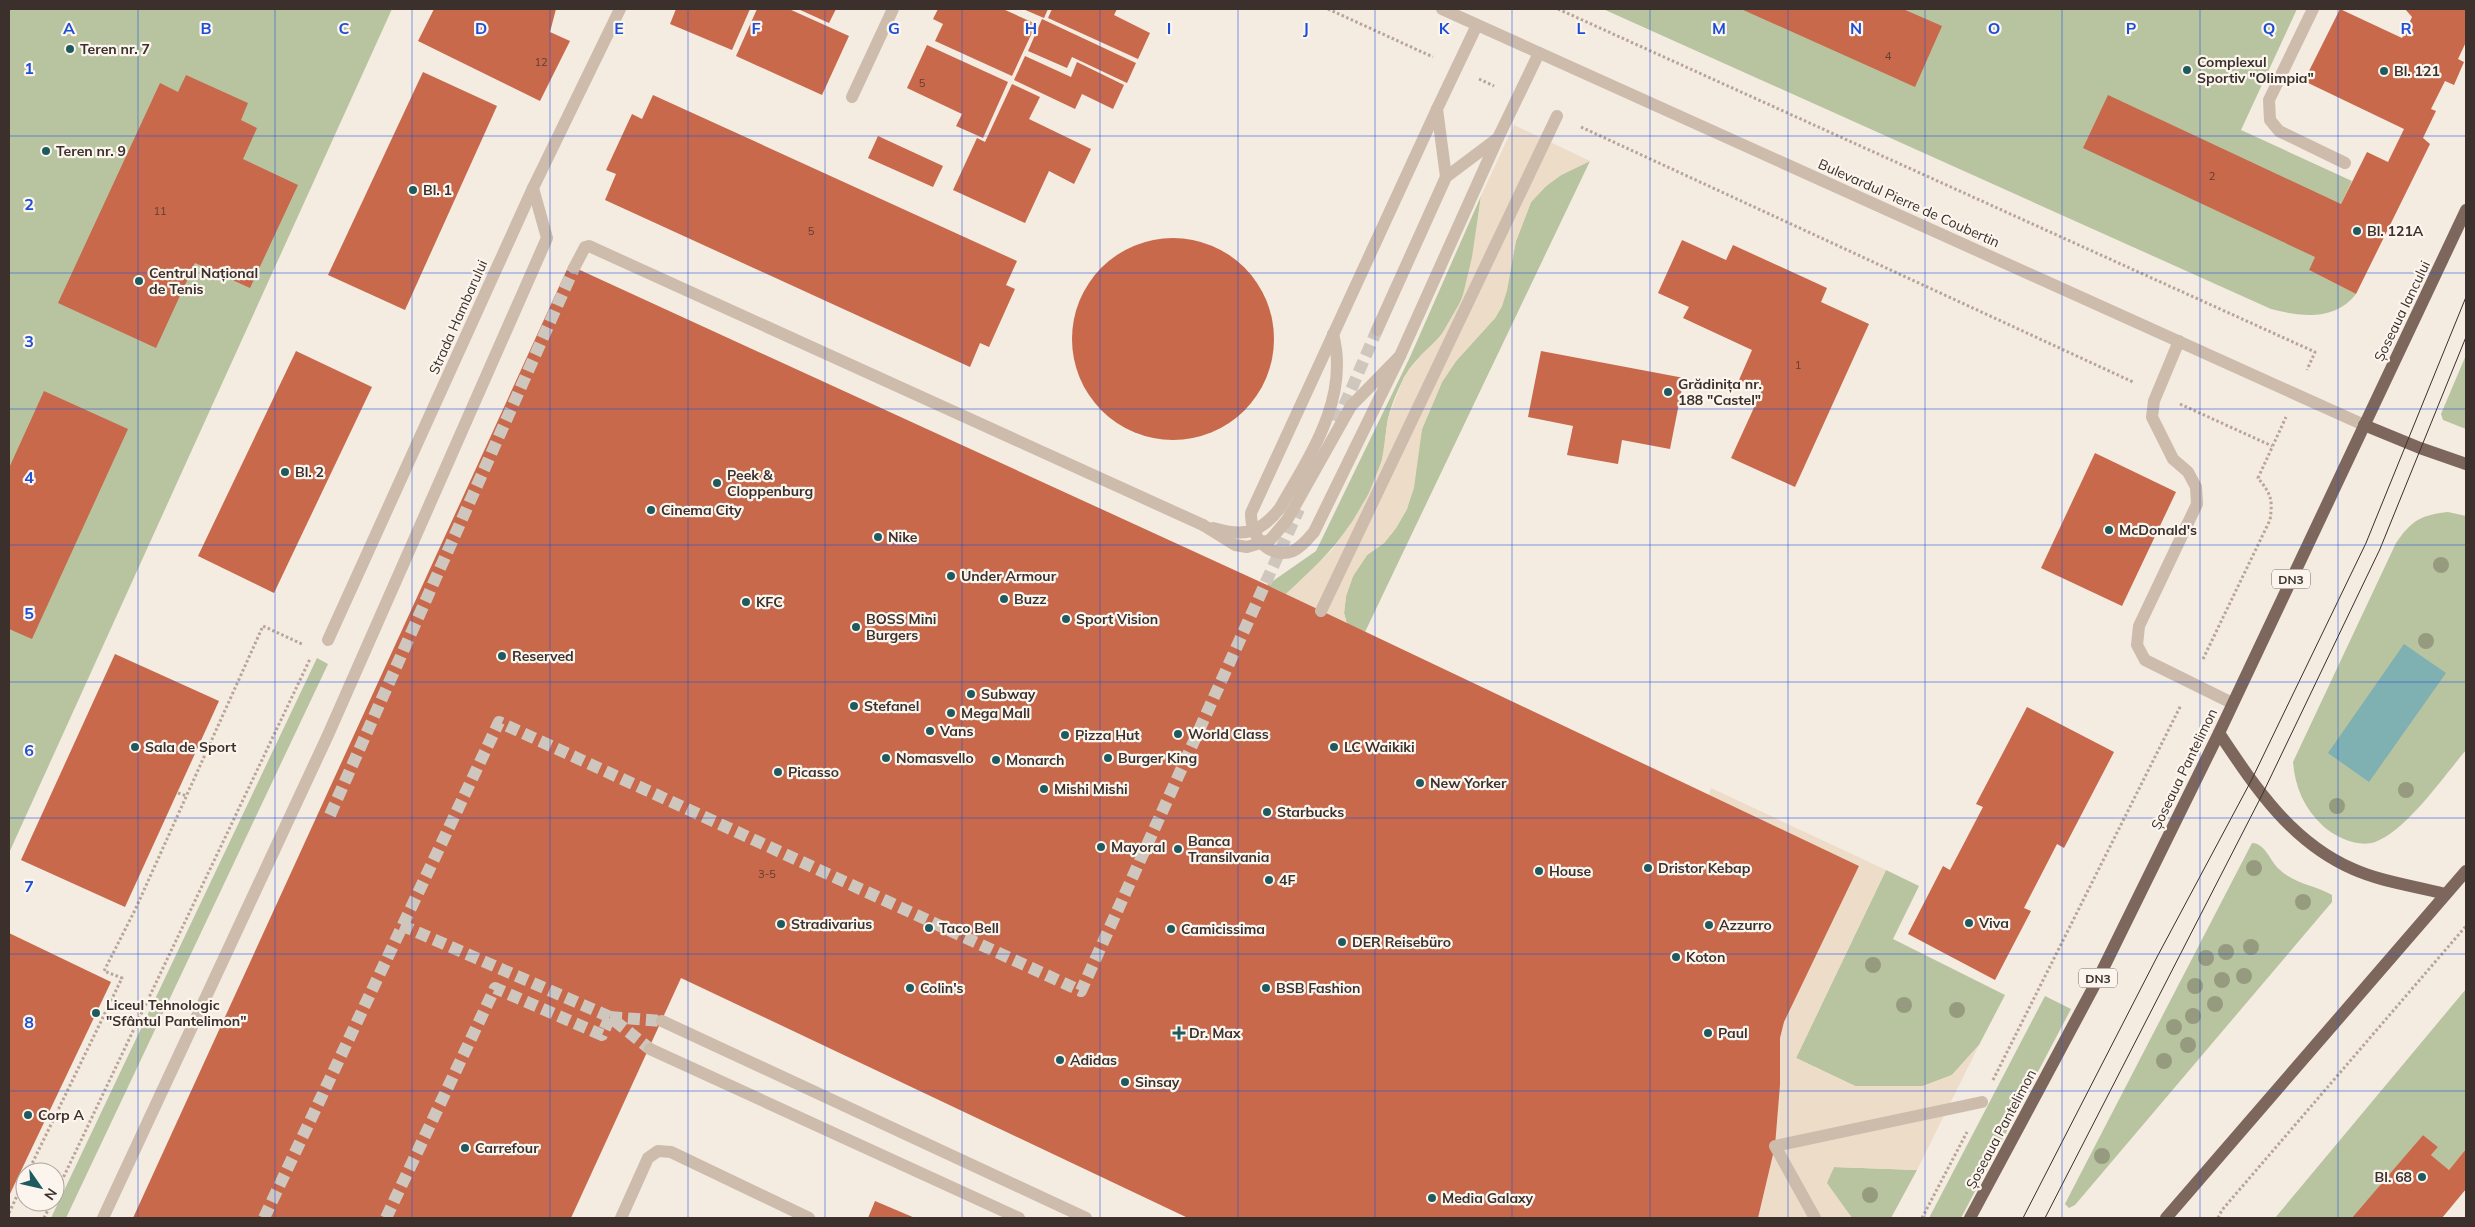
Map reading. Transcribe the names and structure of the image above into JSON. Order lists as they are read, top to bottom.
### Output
{
  "streets": {
    "main road": ["Șoseaua Iancului", "DN3", "Șoseaua Pantelimon"],
    "street": ["Bulevardul Pierre de Coubertin", "Strada Hambarului"]
  },
  "crossings": [
    ["Bulevardul Pierre de Coubertin", "Șoseaua Iancului"],
    ["Bulevardul Pierre de Coubertin", "Șoseaua Pantelimon"],
    ["Șoseaua Iancului", "Șoseaua Pantelimon"]
  ],
  "places": {
    "other": [
      "Teren nr. 7",
      "Complexul Sportiv \"Olimpia\"",
      "Bl. 121",
      "Teren nr. 9",
      "Bl. 1",
      "Bl. 121A",
      "Centrul Național de Tenis",
      "Grădinița nr. 188 \"Castel\"",
      "Bl. 2",
      "Peek & Cloppenburg",
      "Cinema City",
      "McDonald's",
      "Nike",
      "Under Armour",
      "Buzz",
      "KFC",
      "Sport Vision",
      "BOSS Mini Burgers",
      "Reserved",
      "Subway",
      "Stefanel",
      "Mega Mall",
      "Vans",
      "World Class",
      "Pizza Hut",
      "Sala de Sport",
      "LC Waikiki",
      "Nomasvello",
      "Burger King",
      "Monarch",
      "Picasso",
      "New Yorker",
      "Mishi Mishi",
      "Starbucks",
      "Mayoral",
      "Banca Transilvania",
      "Dristor Kebap",
      "House",
      "4F",
      "Viva",
      "Stradivarius",
      "Azzurro",
      "Taco Bell",
      "Camicissima",
      "DER Reisebüro",
      "Koton",
      "Colin's",
      "BSB Fashion",
      "Liceul Tehnologic \"Sfântul Pantelimon\"",
      "Paul",
      "Adidas",
      "Sinsay",
      "Corp A",
      "Carrefour",
      "Bl. 68",
      "Media Galaxy"
    ],
    "health": ["Dr. Max"]
  },
  "house_numbers": [
    "4",
    "12",
    "5",
    "2",
    "11",
    "5",
    "1",
    "3-5"
  ],
  "north": "bottom right",
  "grid": {
    "columns": [
      "A",
      "B",
      "C",
      "D",
      "E",
      "F",
      "G",
      "H",
      "I",
      "J",
      "K",
      "L",
      "M",
      "N",
      "O",
      "P",
      "Q",
      "R"
    ],
    "rows": [
      "1",
      "2",
      "3",
      "4",
      "5",
      "6",
      "7",
      "8"
    ]
  }
}
